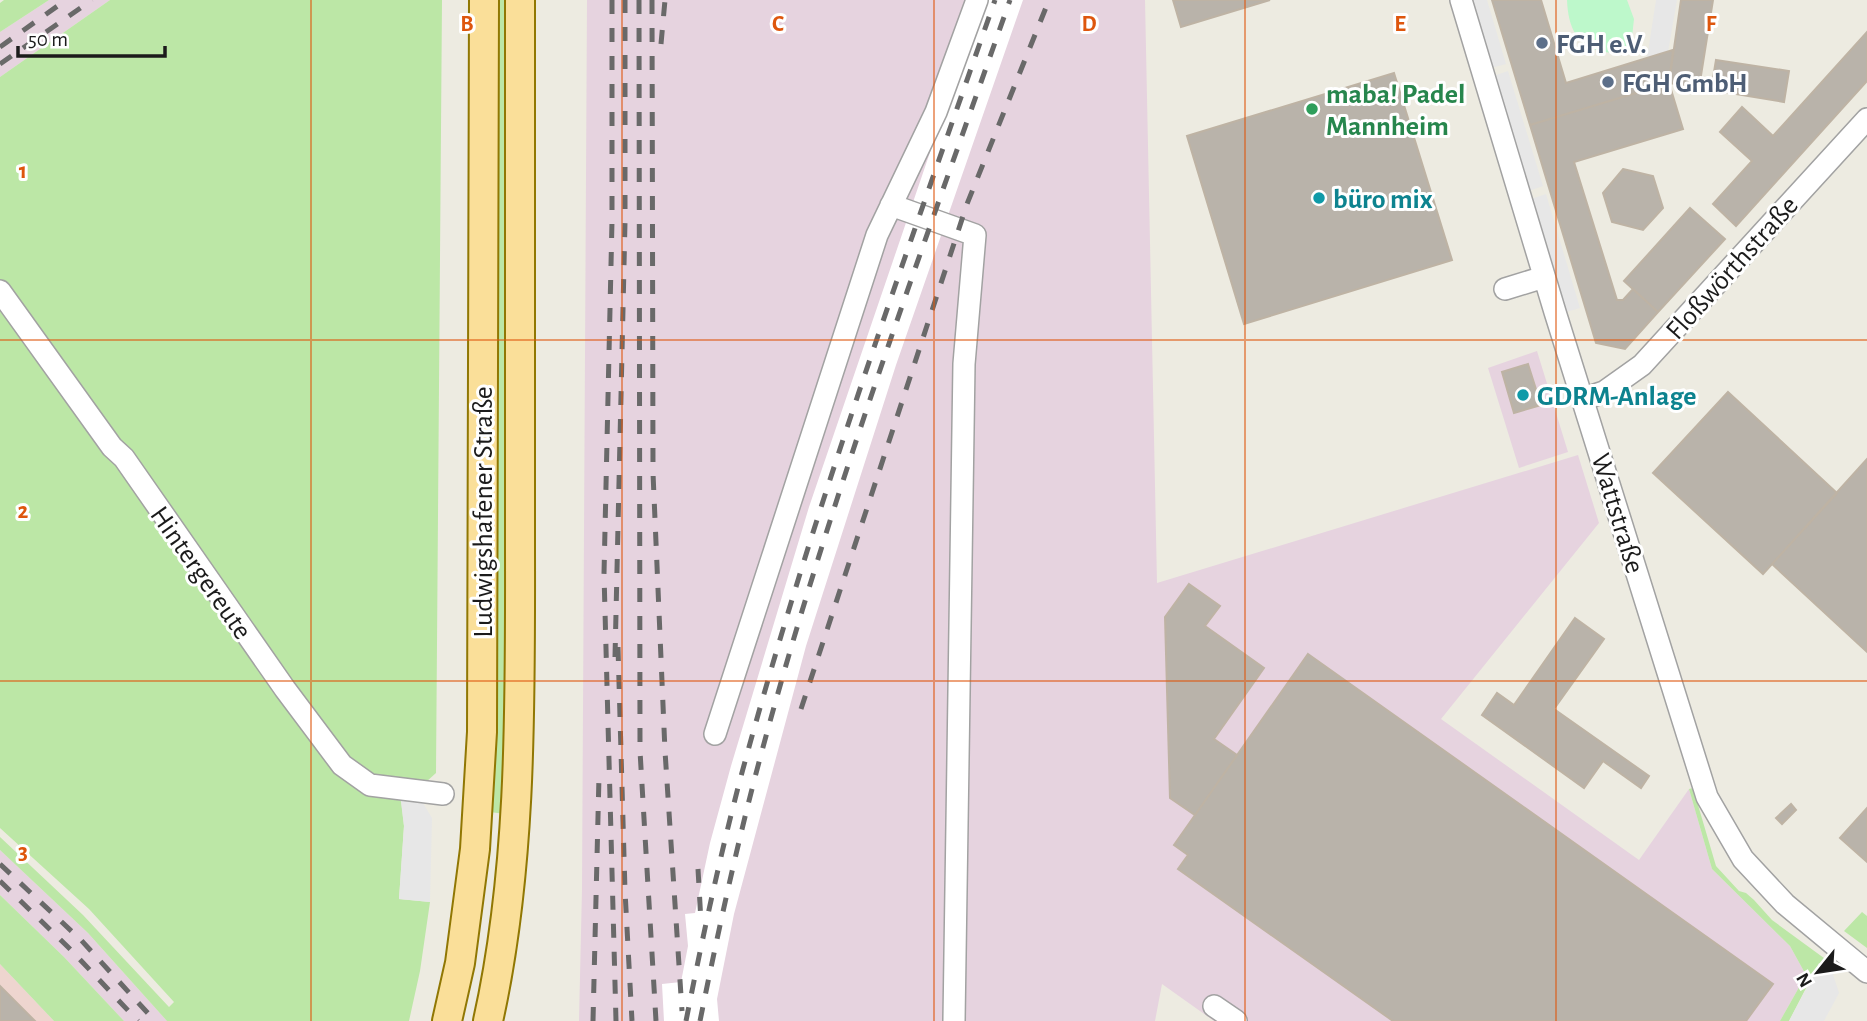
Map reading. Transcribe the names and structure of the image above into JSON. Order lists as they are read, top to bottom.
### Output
{
  "streets": {
    "main road": ["Ludwigshafener Straße"],
    "street": ["Floßwörthstraße", "Wattstraße", "Hintergereute"]
  },
  "crossings": [
    ["Floßwörthstraße", "Wattstraße"]
  ],
  "places": [
    "FGH e.V.",
    "FGH GmbH",
    "maba! Padel Mannheim",
    "büro mix",
    "GDRM-Anlage"
  ],
  "scale_bar": "50 m",
  "north": "bottom left",
  "grid": {
    "columns": [
      "B",
      "C",
      "D",
      "E",
      "F"
    ],
    "rows": ["1", "2", "3"]
  }
}
